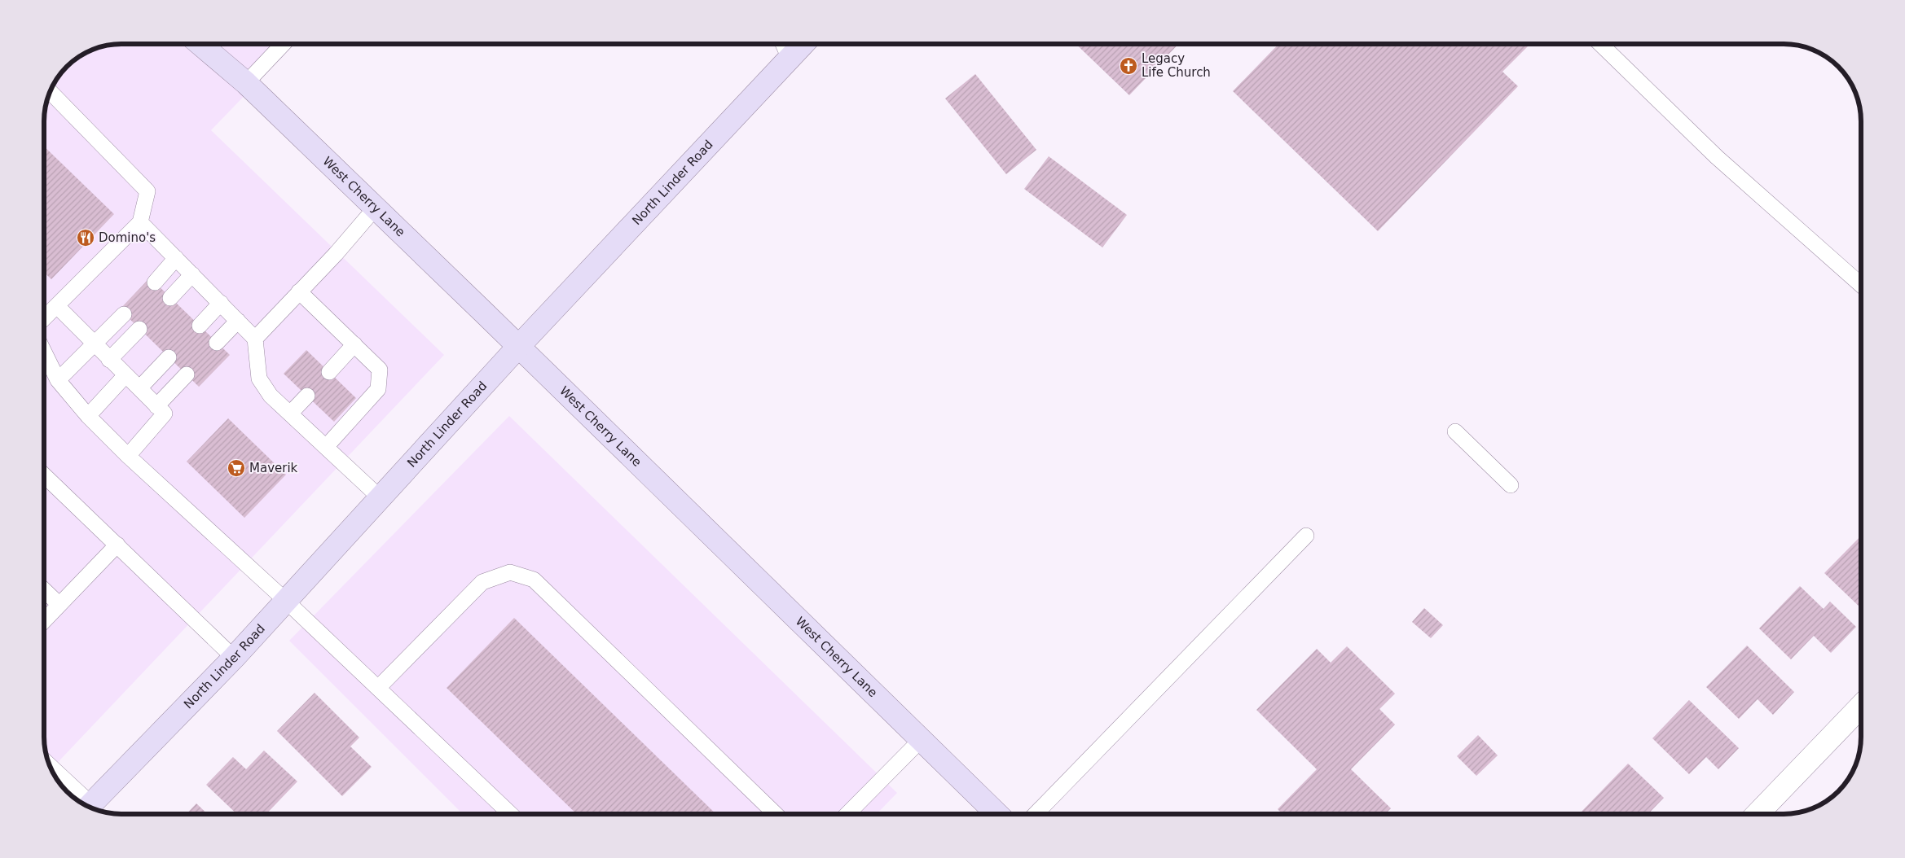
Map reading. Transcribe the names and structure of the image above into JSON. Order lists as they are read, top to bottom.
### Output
{
  "streets": {
    "main road": ["North Linder Road", "West Cherry Lane"]
  },
  "crossings": [
    ["North Linder Road", "West Cherry Lane"]
  ],
  "places": {
    "church": ["Legacy Life Church"],
    "restaurant": ["Domino's"],
    "supermarket": ["Maverik"]
  }
}
